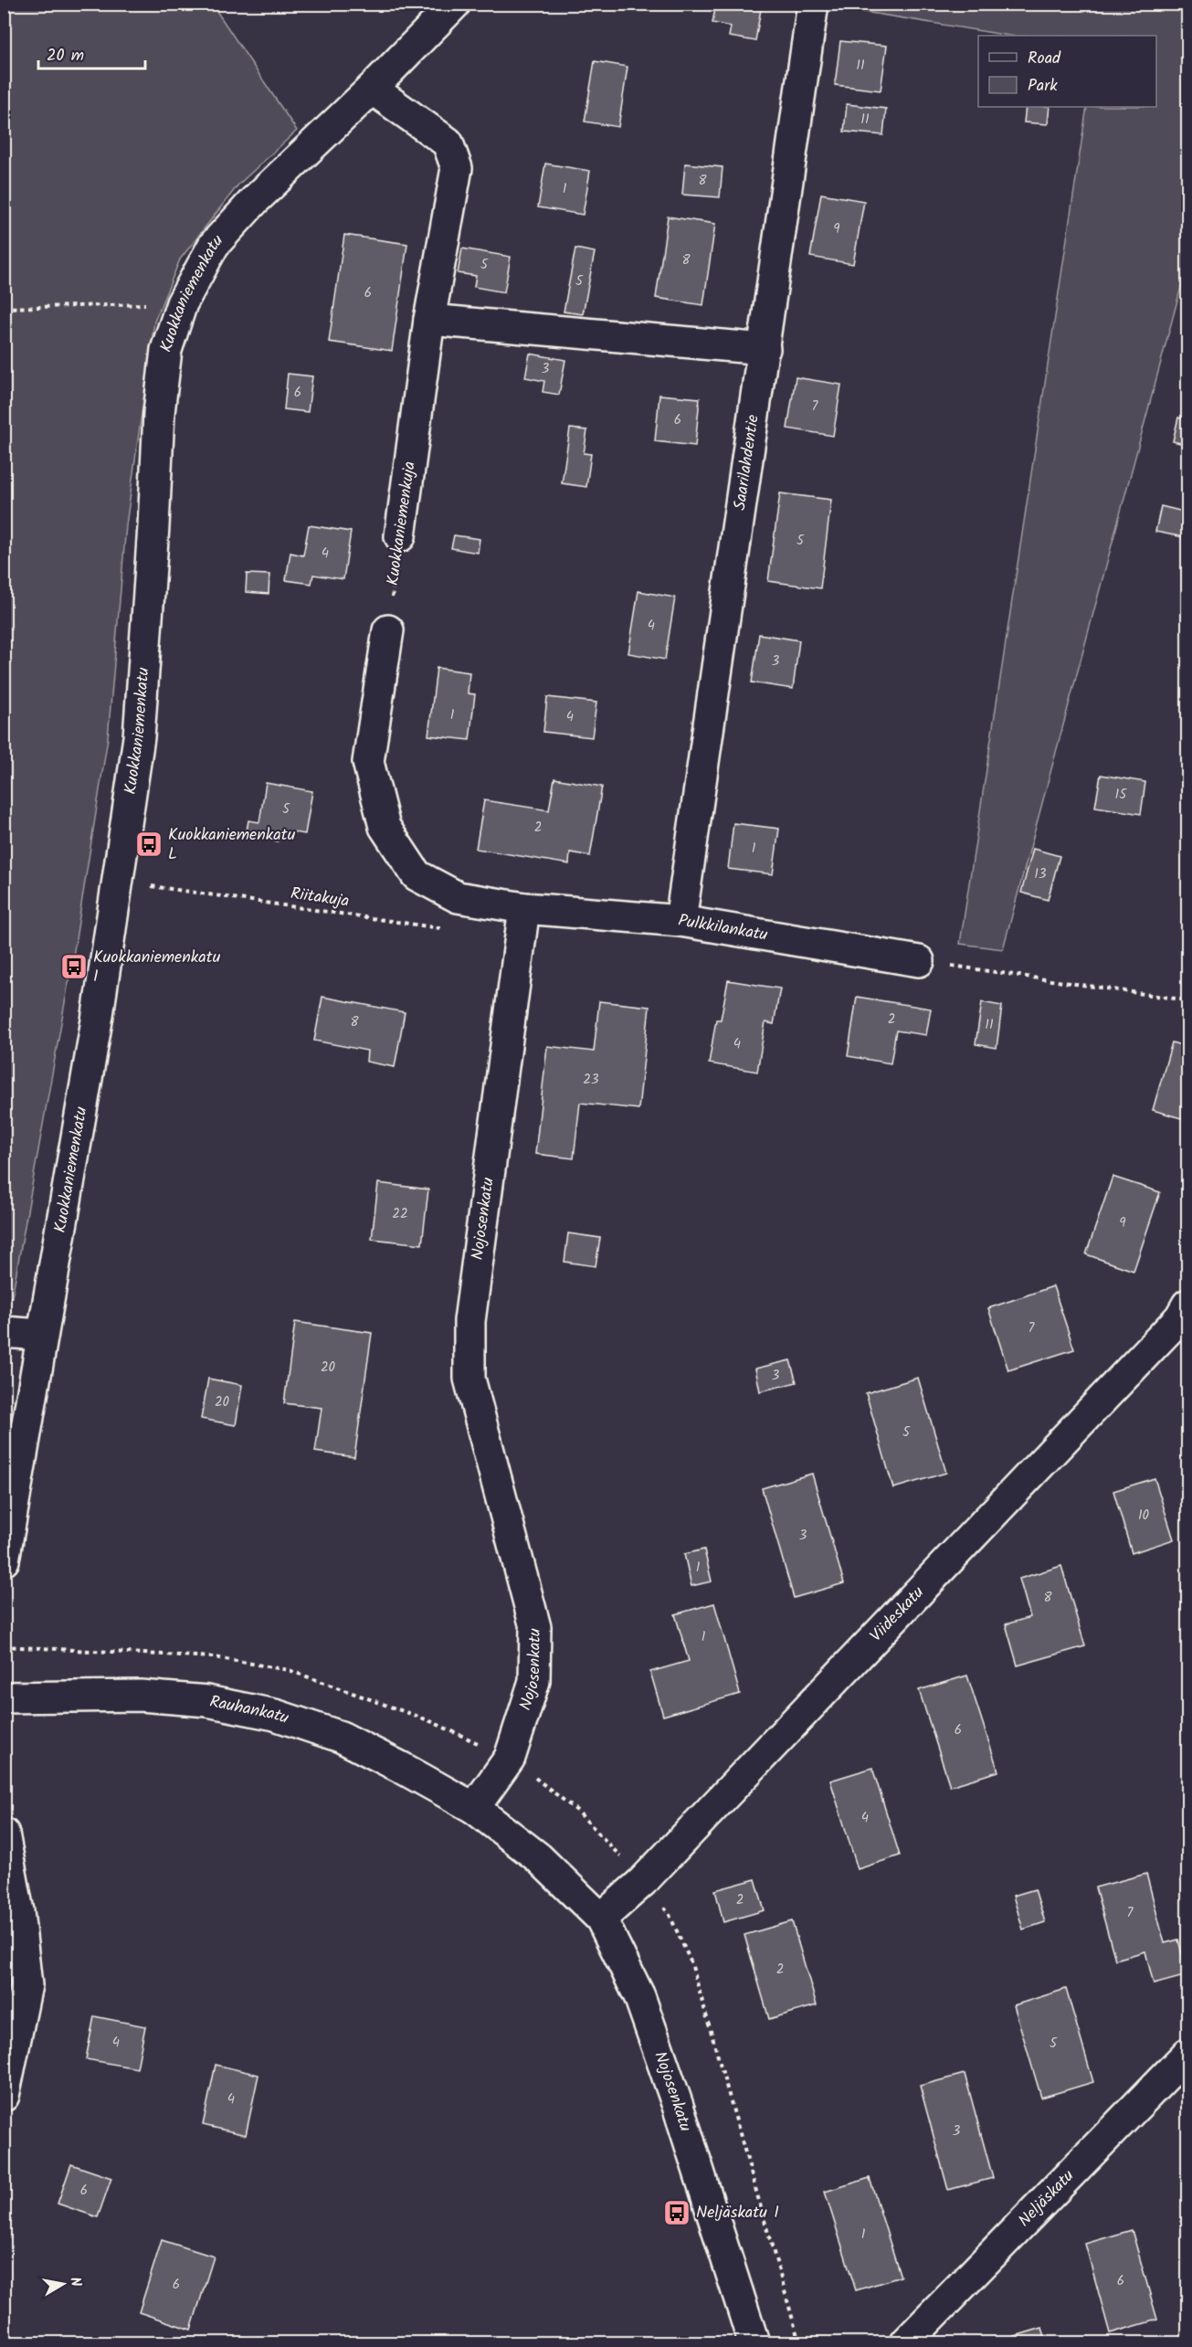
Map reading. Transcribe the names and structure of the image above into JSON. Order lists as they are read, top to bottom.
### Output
{
  "streets": {
    "street": [
      "Kuokkaniemenkatu",
      "Saarilahdentie",
      "Kuokkaniemenkuja",
      "Pulkkilankatu",
      "Nojosenkatu",
      "Viideskatu",
      "Rauhankatu",
      "Neljäskatu"
    ],
    "path": ["Riitakuja"]
  },
  "crossings": [
    ["Kuokkaniemenkatu", "Kuokkaniemenkuja"],
    ["Kuokkaniemenkatu", "Riitakuja"],
    ["Saarilahdentie", "Pulkkilankatu"],
    ["Pulkkilankatu", "Nojosenkatu"],
    ["Nojosenkatu", "Viideskatu"],
    ["Nojosenkatu", "Rauhankatu"]
  ],
  "places": {
    "bus stop": ["Kuokkaniemenkatu L", "Kuokkaniemenkatu I", "Neljäskatu I"]
  },
  "house_numbers": [
    "11",
    "11",
    "8",
    "1",
    "9",
    "8",
    "5",
    "5",
    "6",
    "3",
    "6",
    "7",
    "6",
    "5",
    "4",
    "4",
    "3",
    "1",
    "4",
    "15",
    "5",
    "2",
    "1",
    "13",
    "2",
    "8",
    "11",
    "4",
    "23",
    "22",
    "9",
    "7",
    "20",
    "3",
    "20",
    "5",
    "10",
    "3",
    "1",
    "8",
    "1",
    "6",
    "4",
    "2",
    "7",
    "2",
    "4",
    "5",
    "4",
    "3",
    "6",
    "1",
    "6",
    "6"
  ],
  "legend": ["Road", "Park"],
  "scale_bar": "20 m",
  "north": "right"
}
